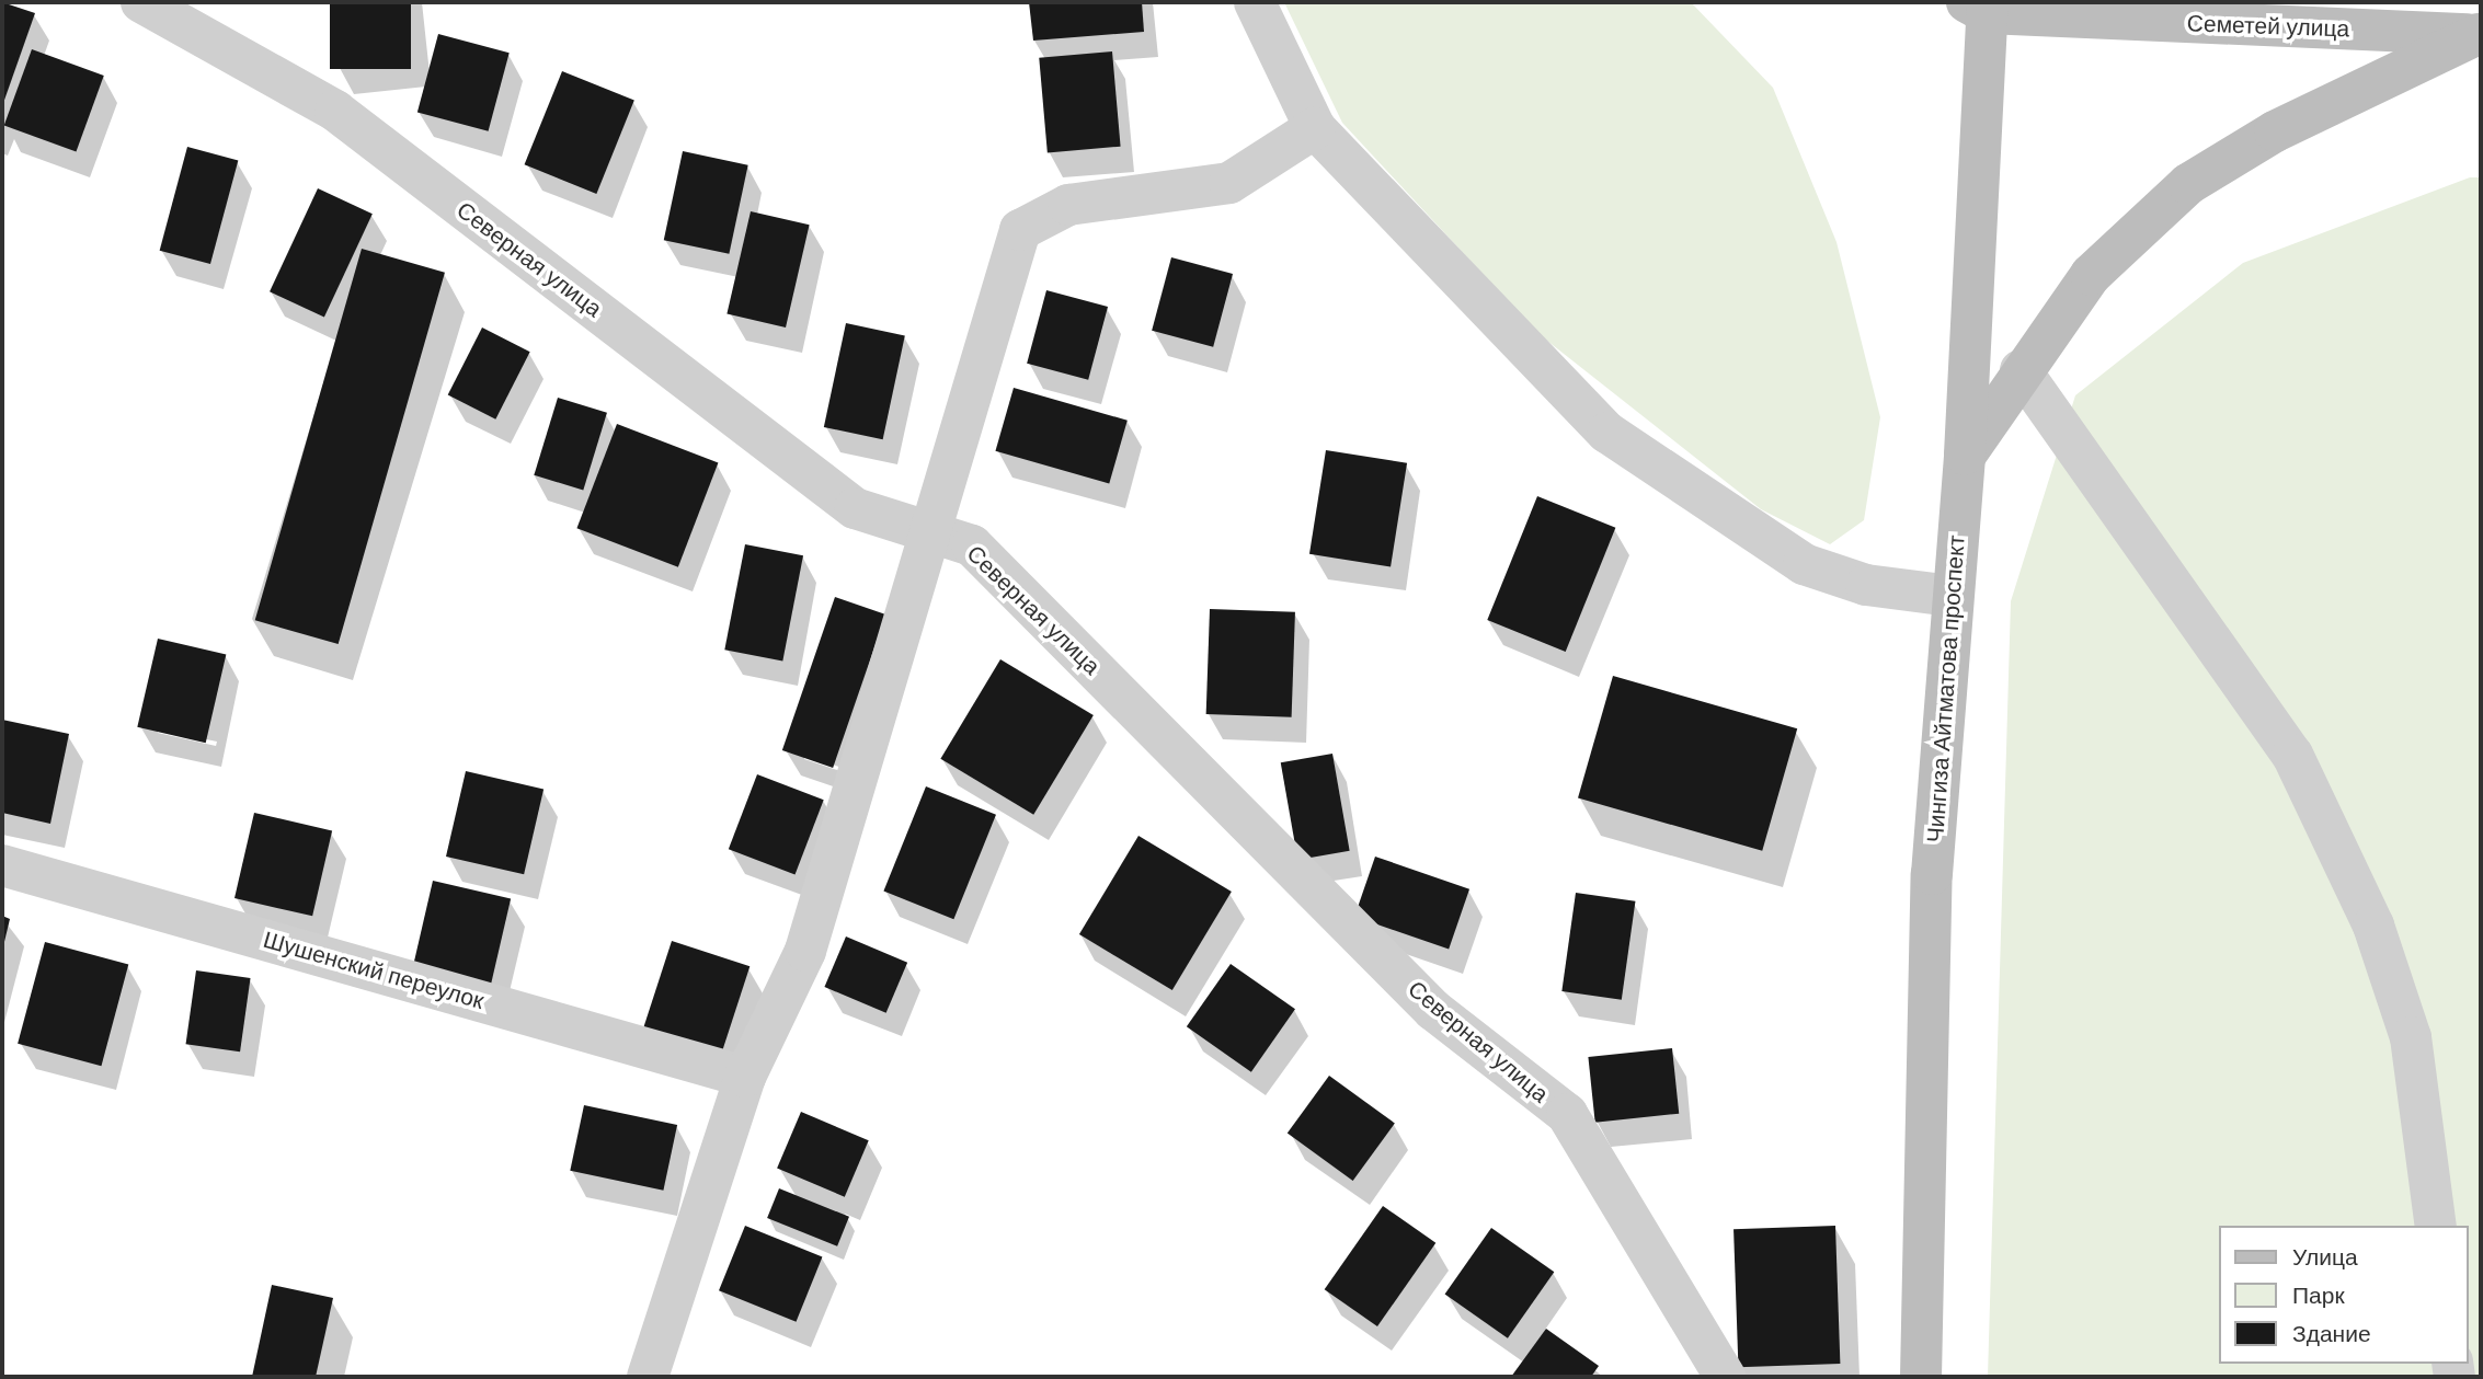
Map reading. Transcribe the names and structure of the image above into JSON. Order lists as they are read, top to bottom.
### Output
{
  "streets": {
    "main road": ["Семетей улица", "Чингиза Айтматова проспект"],
    "street": ["Северная улица", "Шушенский переулок"]
  },
  "crossings": [
    ["Семетей улица", "Чингиза Айтматова проспект"]
  ],
  "legend": ["Улица", "Парк", "Здание"]
}
